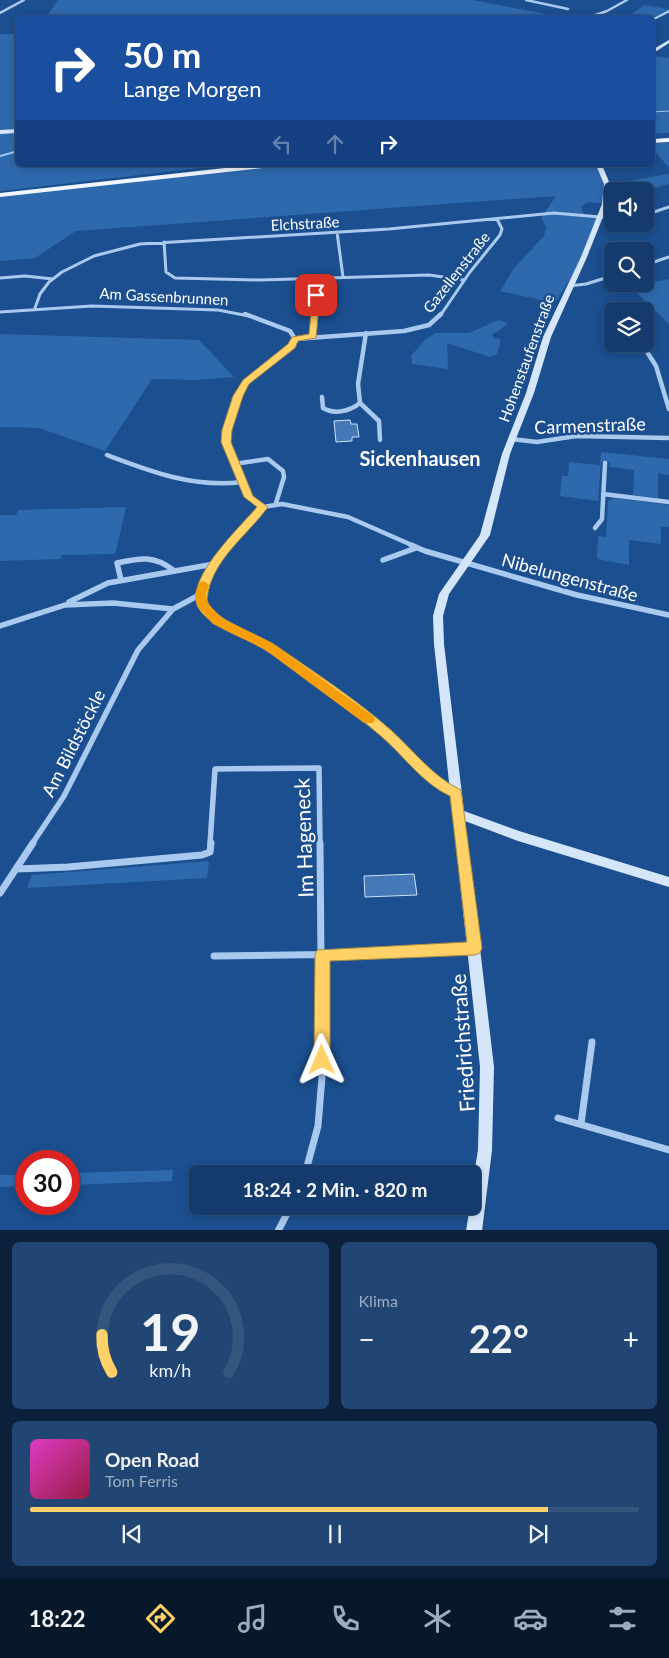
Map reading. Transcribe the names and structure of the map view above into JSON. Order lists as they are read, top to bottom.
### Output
{
  "streets": {
    "street": [
      "Elchstraße",
      "Gazellenstraße",
      "Am Gassenbrunnen",
      "Hohenstaufenstraße",
      "Carmenstraße",
      "Nibelungenstraße",
      "Am Bildstöckle",
      "Im Hageneck",
      "Friedrichstraße"
    ]
  },
  "crossings": [
    ["Elchstraße", "Gazellenstraße"],
    ["Elchstraße", "Am Gassenbrunnen"],
    ["Elchstraße", "Hohenstaufenstraße"],
    ["Gazellenstraße", "Am Gassenbrunnen"],
    ["Hohenstaufenstraße", "Carmenstraße"],
    ["Hohenstaufenstraße", "Nibelungenstraße"],
    ["Hohenstaufenstraße", "Friedrichstraße"],
    ["Nibelungenstraße", "Friedrichstraße"],
    ["Am Bildstöckle", "Im Hageneck"]
  ],
  "districts": ["Sickenhausen"],
  "page": {
    "turn": ["50 m", "Lange Morgen"],
    "limit": "30",
    "trip": "18:24 · 2 Min. · 820 m",
    "tile": "Klima",
    "heat": ["−", "22°", "+"],
    "song": ["Open Road", "Tom Ferris"],
    "tabs": "18:22",
    "gauge": ["19", "km/h"]
  }
}
